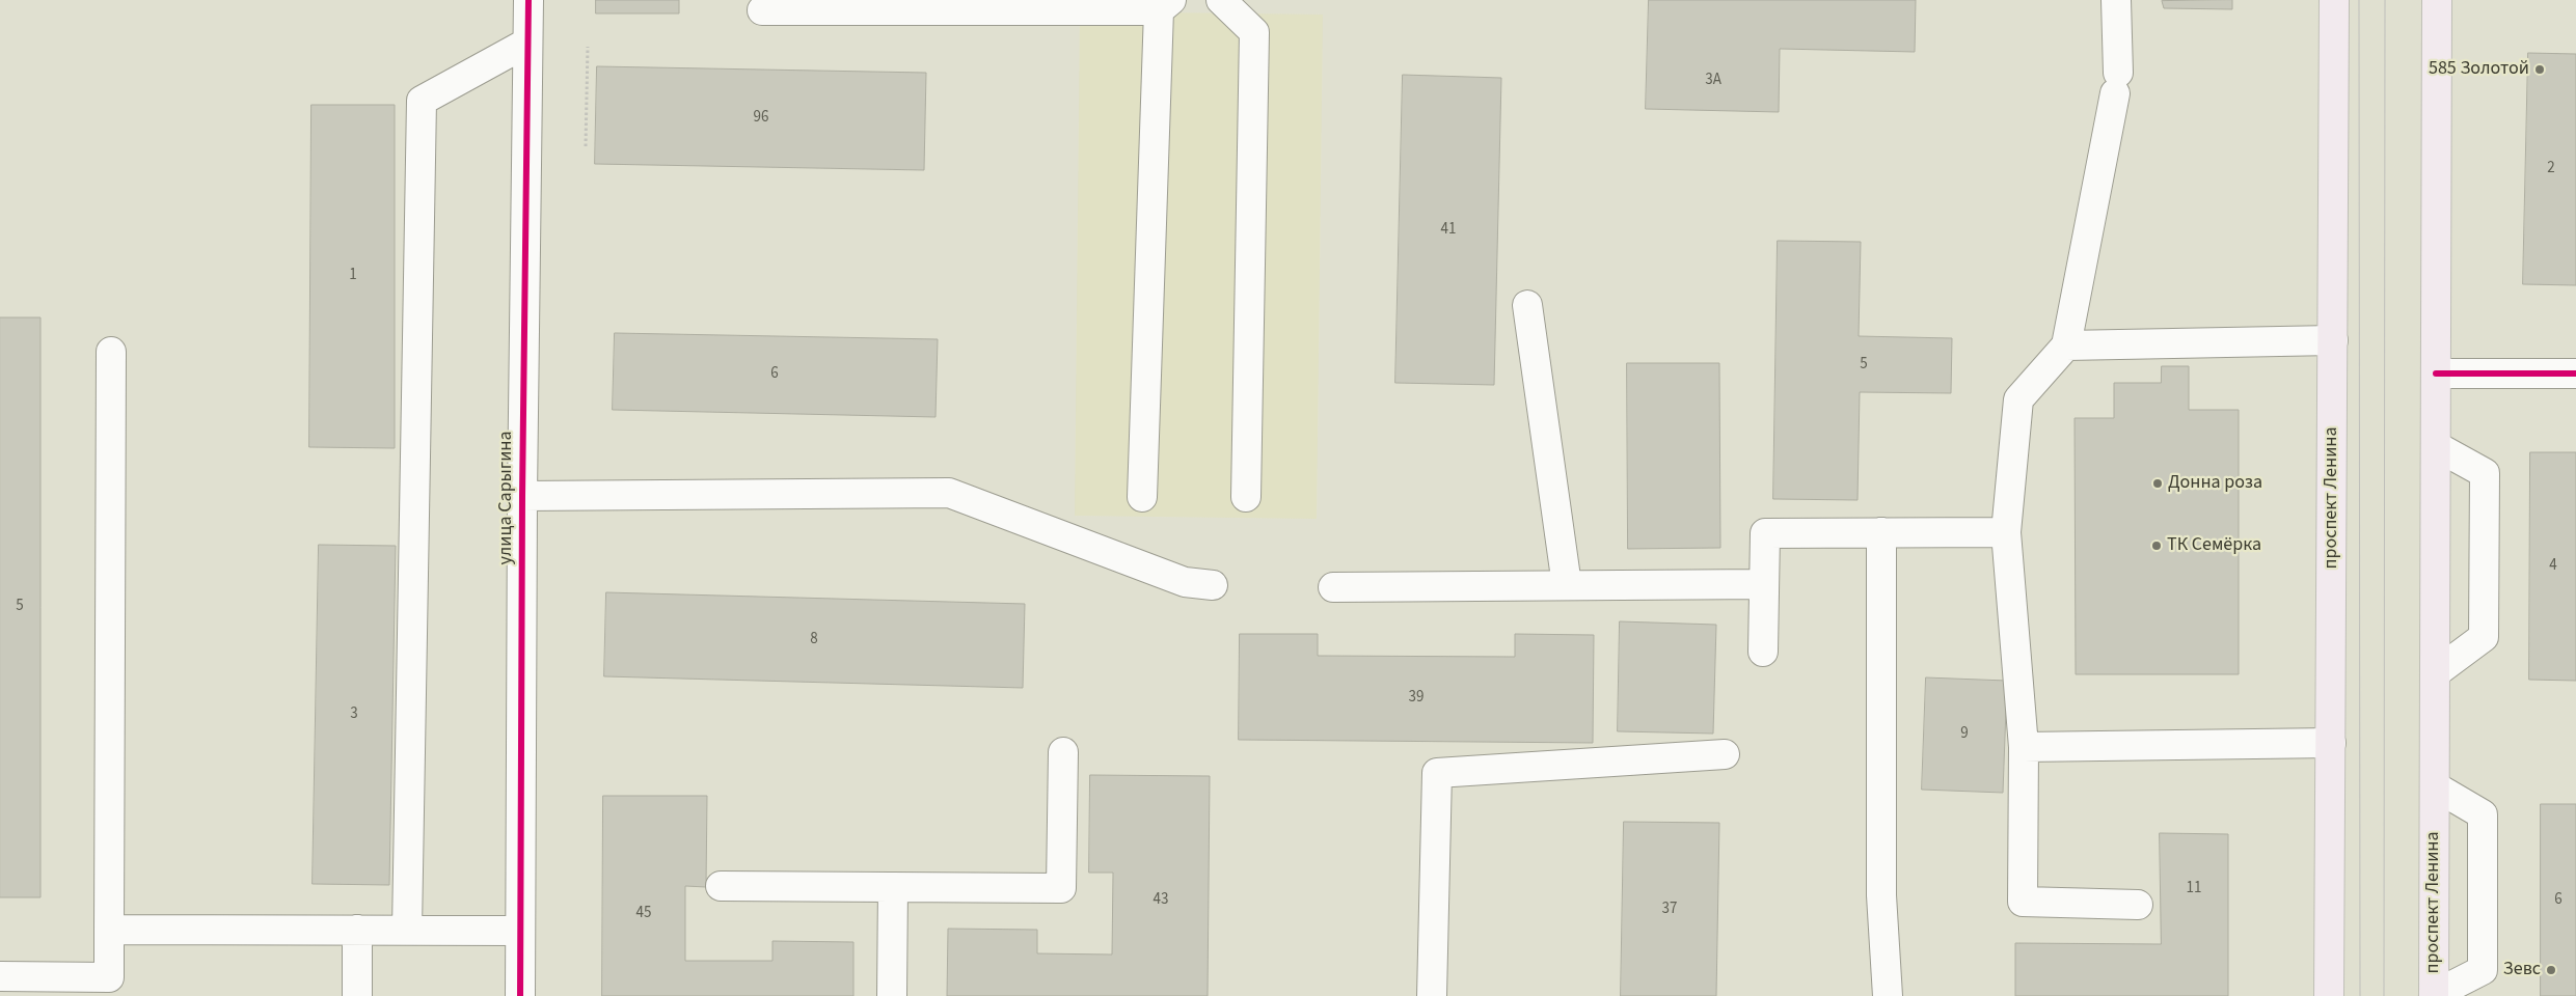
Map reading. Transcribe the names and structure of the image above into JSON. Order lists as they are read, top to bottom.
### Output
{
  "streets": {
    "main road": ["проспект Ленина"],
    "street": ["улица Сарыгина"]
  },
  "places": [
    "585 Золотой",
    "Донна роза",
    "ТК Семёрка",
    "Зевс"
  ],
  "house_numbers": [
    "3А",
    "96",
    "2",
    "41",
    "1",
    "5",
    "6",
    "4",
    "5",
    "8",
    "39",
    "3",
    "9",
    "11",
    "43",
    "6",
    "37",
    "45"
  ]
}
